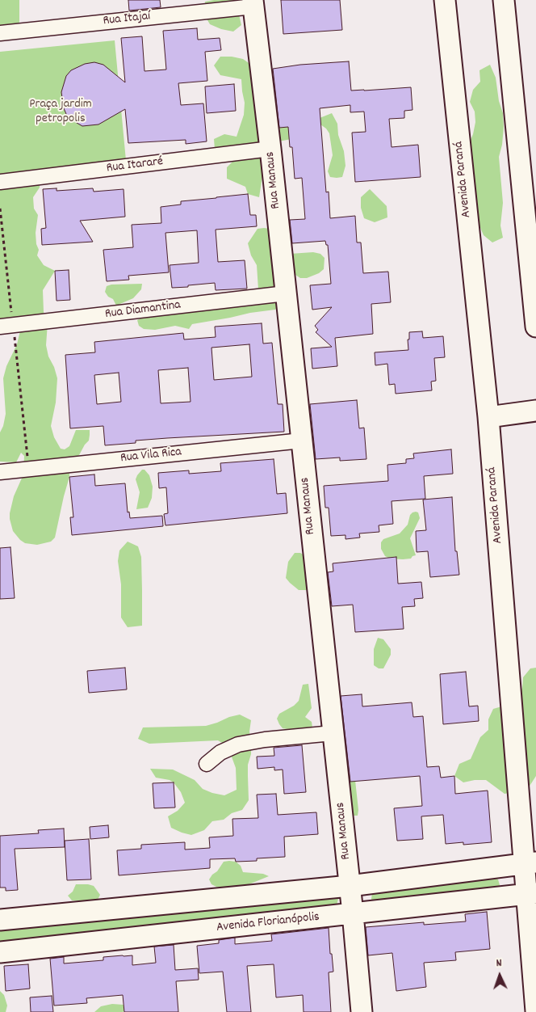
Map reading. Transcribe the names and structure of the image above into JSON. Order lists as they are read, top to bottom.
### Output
{
  "streets": {
    "street": [
      "Rua Itajaí",
      "Rua Itararé",
      "Avenida Paraná",
      "Rua Manaus",
      "Rua Diamantina",
      "Rua Vila Rica",
      "Avenida Florianópolis"
    ]
  },
  "crossings": [
    ["Rua Itajaí", "Rua Manaus"],
    ["Rua Itararé", "Rua Manaus"],
    ["Avenida Paraná", "Avenida Florianópolis"],
    ["Rua Manaus", "Rua Diamantina"],
    ["Rua Manaus", "Rua Vila Rica"],
    ["Rua Manaus", "Avenida Florianópolis"]
  ],
  "parks": ["Praça jardim petropolis"],
  "north": "top"
}
